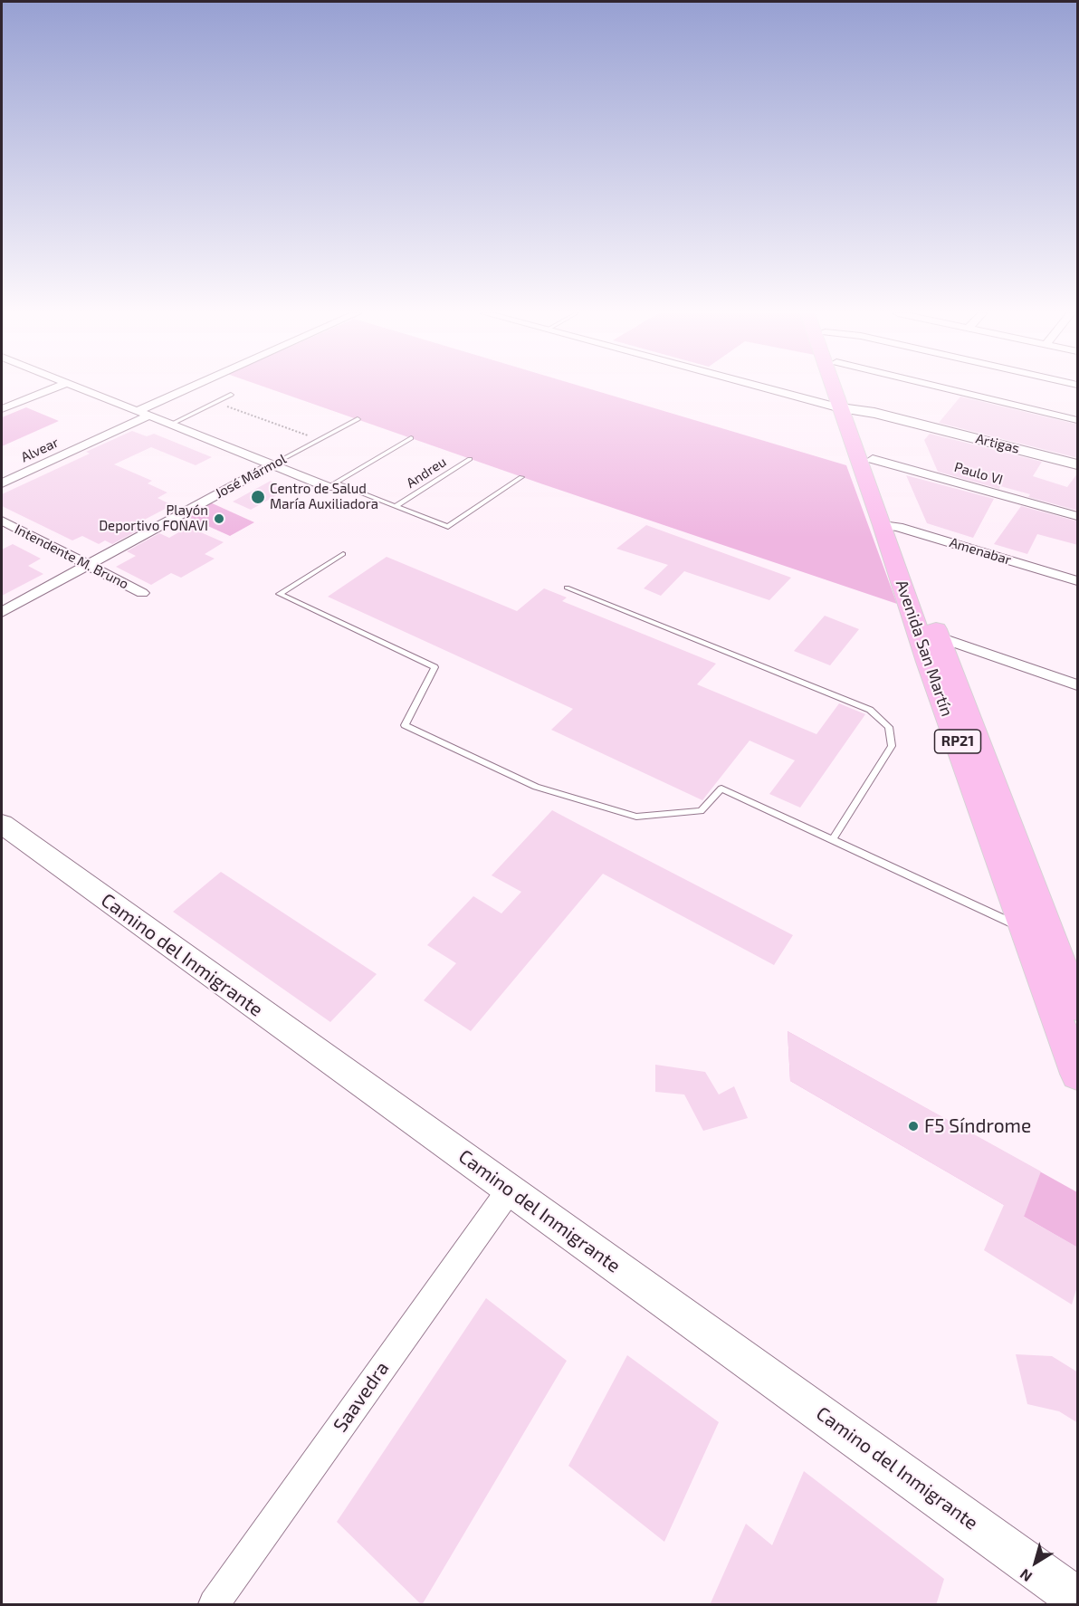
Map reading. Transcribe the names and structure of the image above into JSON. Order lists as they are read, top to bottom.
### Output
{
  "streets": {
    "main road": [
      "Artigas",
      "Avenida San Martín",
      "RP21",
      "Camino del Inmigrante"
    ],
    "street": [
      "Alvear",
      "Paulo VI",
      "José Mármol",
      "Amenabar",
      "Intendente M. Bruno",
      "Saavedra"
    ],
    "lane": ["Andreu"]
  },
  "crossings": [
    ["Artigas", "Avenida San Martín"],
    ["Paulo VI", "Avenida San Martín"],
    ["José Mármol", "Intendente M. Bruno"],
    ["Amenabar", "Avenida San Martín"],
    ["Camino del Inmigrante", "Saavedra"]
  ],
  "places": ["Centro de Salud María Auxiliadora", "Playón Deportivo FONAVI", "F5 Síndrome"],
  "north": "bottom left"
}
